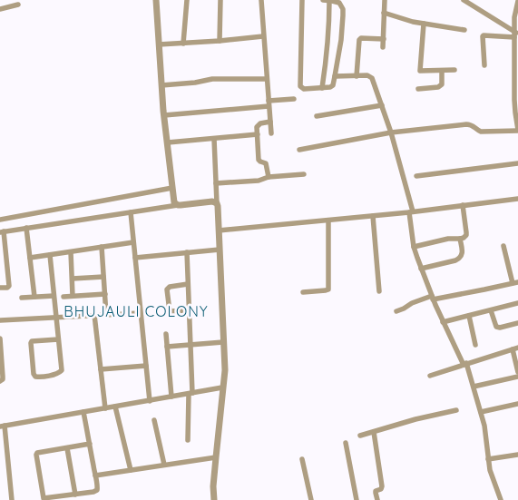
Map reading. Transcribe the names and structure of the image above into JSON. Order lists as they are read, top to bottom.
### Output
{
  "districts": ["BHUJAULI COLONY"]
}
